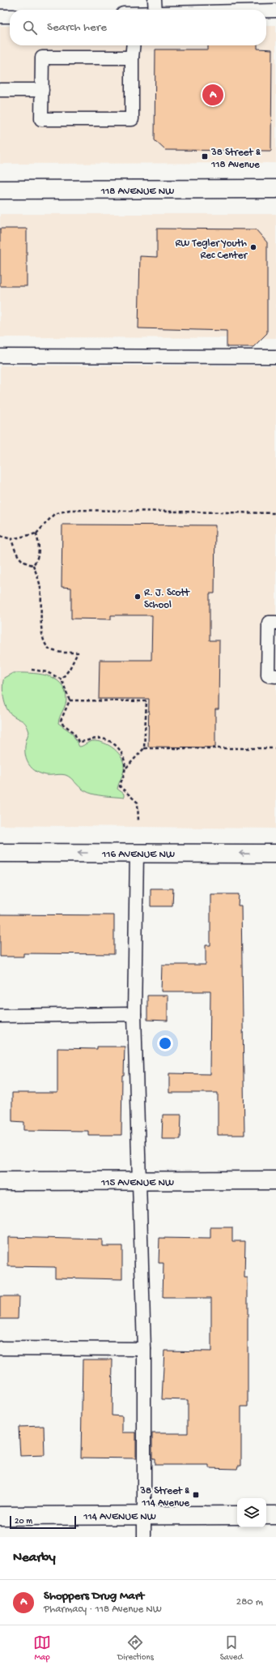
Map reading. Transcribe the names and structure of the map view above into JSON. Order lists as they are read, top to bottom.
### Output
{
  "streets": {
    "street": [
      "118 AVENUE NW",
      "116 AVENUE NW",
      "115 AVENUE NW",
      "114 AVENUE NW"
    ]
  },
  "one_way": ["116 AVENUE NW"],
  "places": {
    "transit": ["38 Street & 118 Avenue", "38 Street & 114 Avenue"],
    "other": ["RW Tegler Youth Rec Center", "R. J. Scott School"]
  },
  "scale_bar": "20 m",
  "page": {
    "search": "Search here",
    "pins": "A",
    "scale": "20 m",
    "heading": "Nearby",
    "list": [
      {
        "mark": "A",
        "name": "Shoppers Drug Mart",
        "note": "Pharmacy · 118 Avenue NW",
        "value": "280 m"
      }
    ],
    "nav": ["Map", "Directions", "Saved"]
  }
}
